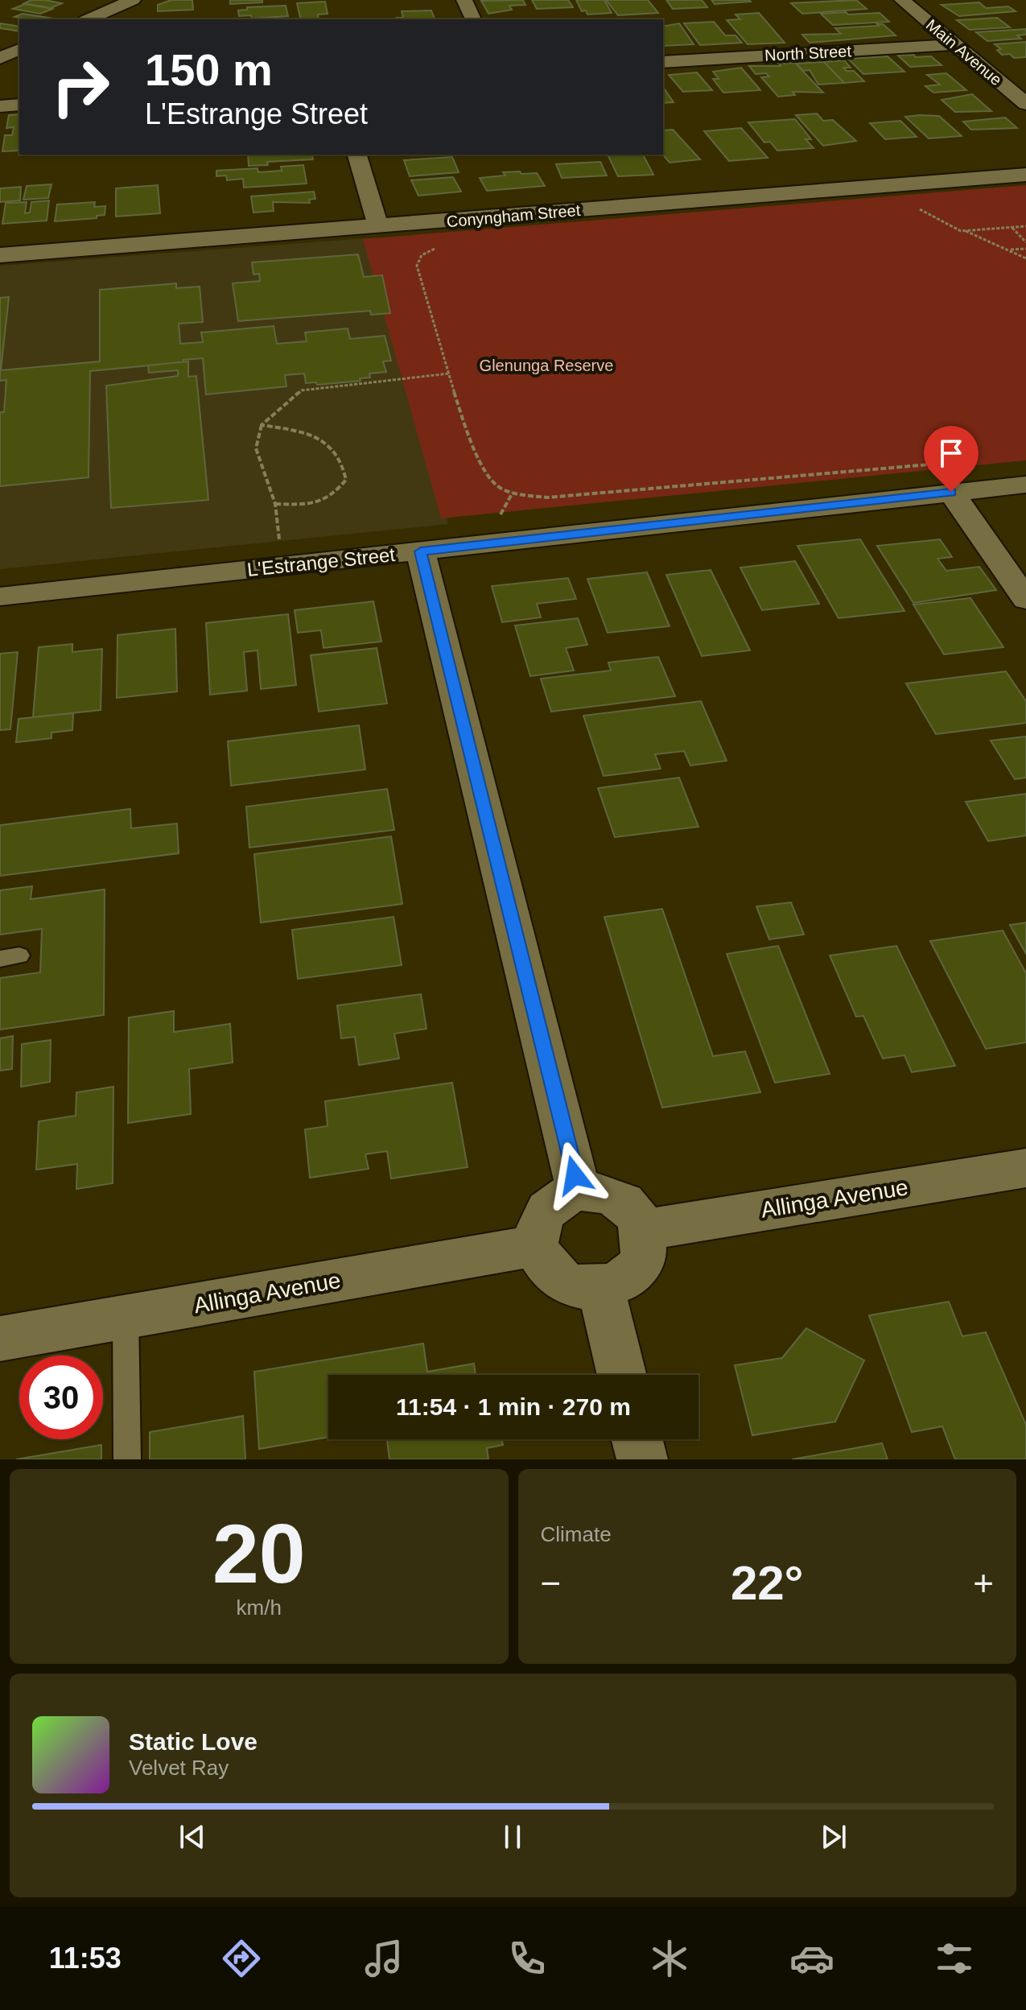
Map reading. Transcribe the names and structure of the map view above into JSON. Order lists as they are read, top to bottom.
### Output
{
  "streets": {
    "street": [
      "Main Avenue",
      "North Street",
      "Conyngham Street",
      "L'Estrange Street",
      "Allinga Avenue"
    ]
  },
  "crossings": [
    ["Main Avenue", "North Street"]
  ],
  "parks": ["Glenunga Reserve"],
  "page": {
    "turn": ["150 m", "L'Estrange Street"],
    "limit": "30",
    "trip": "11:54 · 1 min · 270 m",
    "tile": [
      ["20", "km/h"],
      "Climate"
    ],
    "heat": ["−", "22°", "+"],
    "song": ["Static Love", "Velvet Ray"],
    "tabs": "11:53"
  }
}
